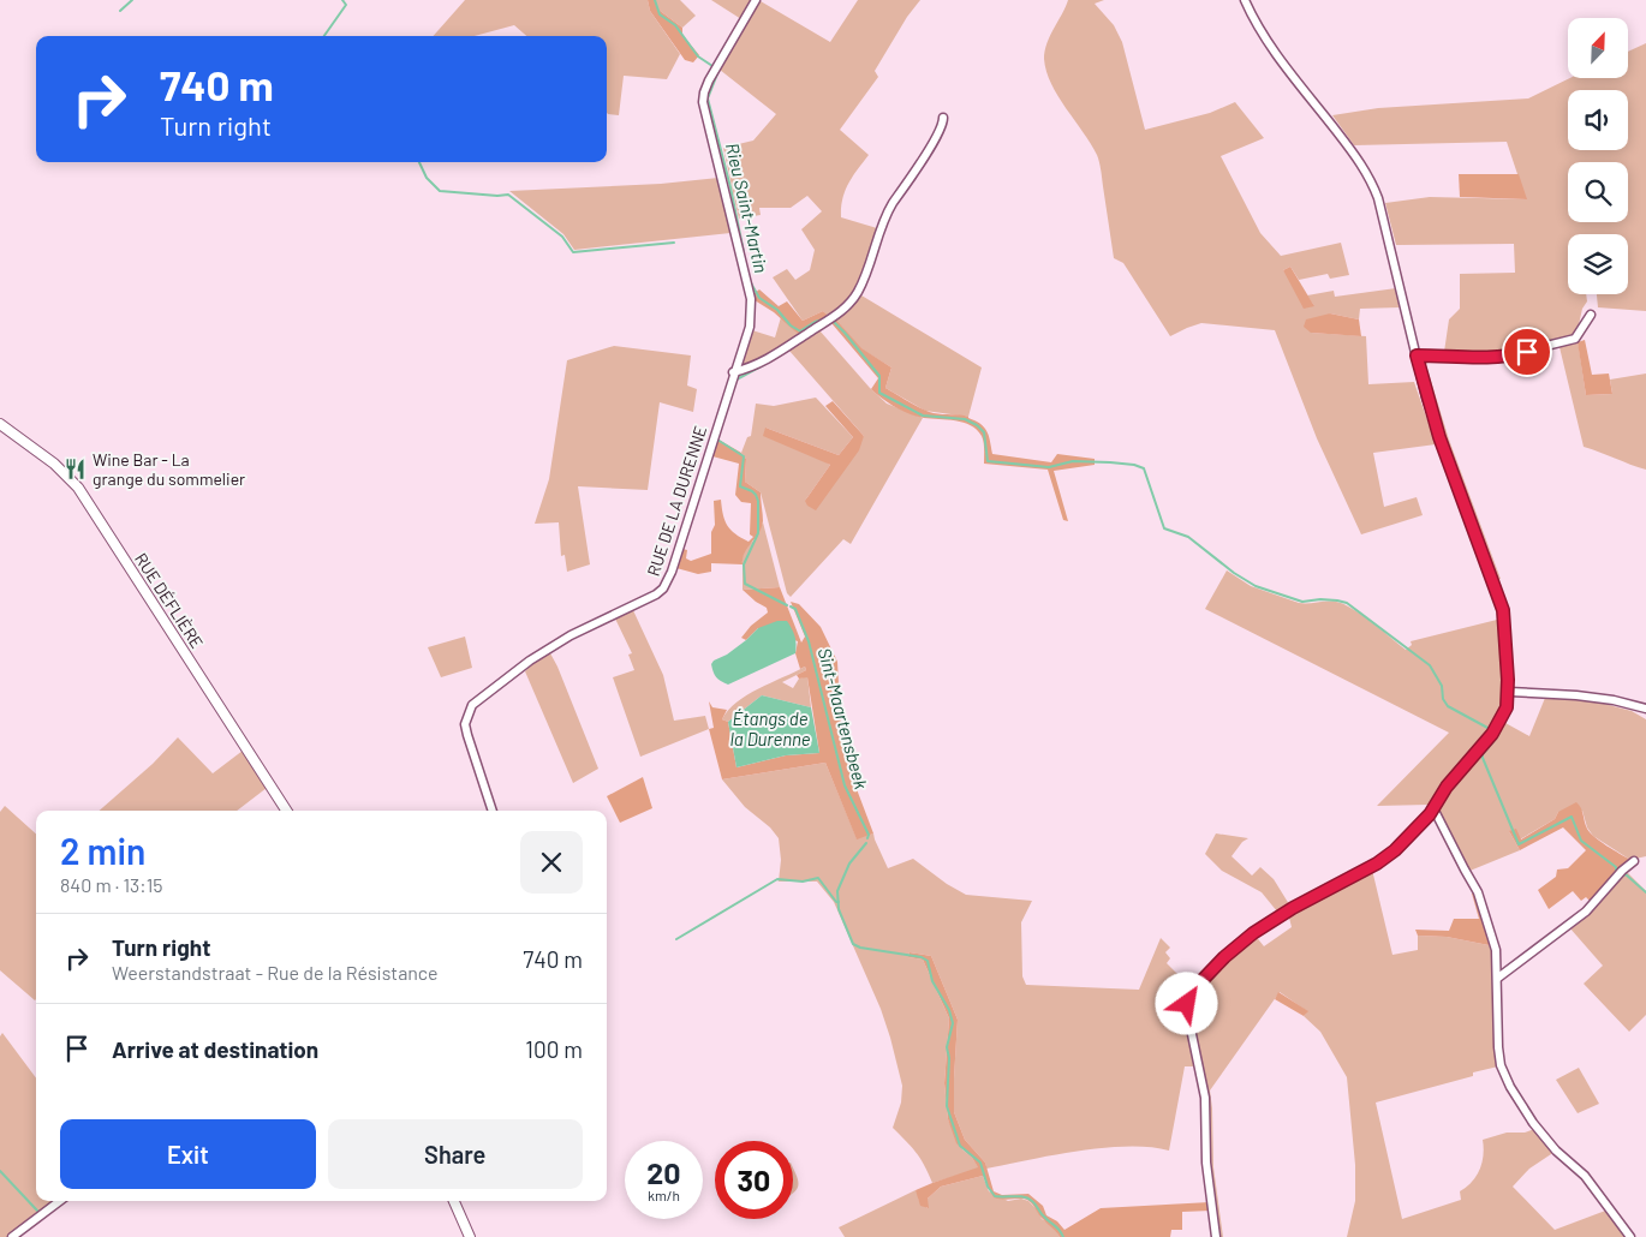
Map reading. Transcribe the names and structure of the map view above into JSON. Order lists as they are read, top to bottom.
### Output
{
  "streets": {
    "street": ["RUE DE LA DURENNE", "RUE DÉFLIÈRE"]
  },
  "water": ["Rieu Saint-Martin", "Étangs de la Durenne", "Sint-Maartensbeek"],
  "places": {
    "restaurant": ["Wine Bar - La grange du sommelier"]
  },
  "north": "top right",
  "page": {
    "turn": ["740 m", "Turn right"],
    "heading": ["2 min", "840 m · 13:15"],
    "list": [
      {
        "name": "Turn right",
        "note": "Weerstandstraat - Rue de la Résistance",
        "value": "740 m"
      },
      {
        "name": "Arrive at destination",
        "value": "100 m"
      }
    ],
    "buttons": ["Exit", "Share"],
    "speed": "20 km/h",
    "limit": "30"
  }
}
